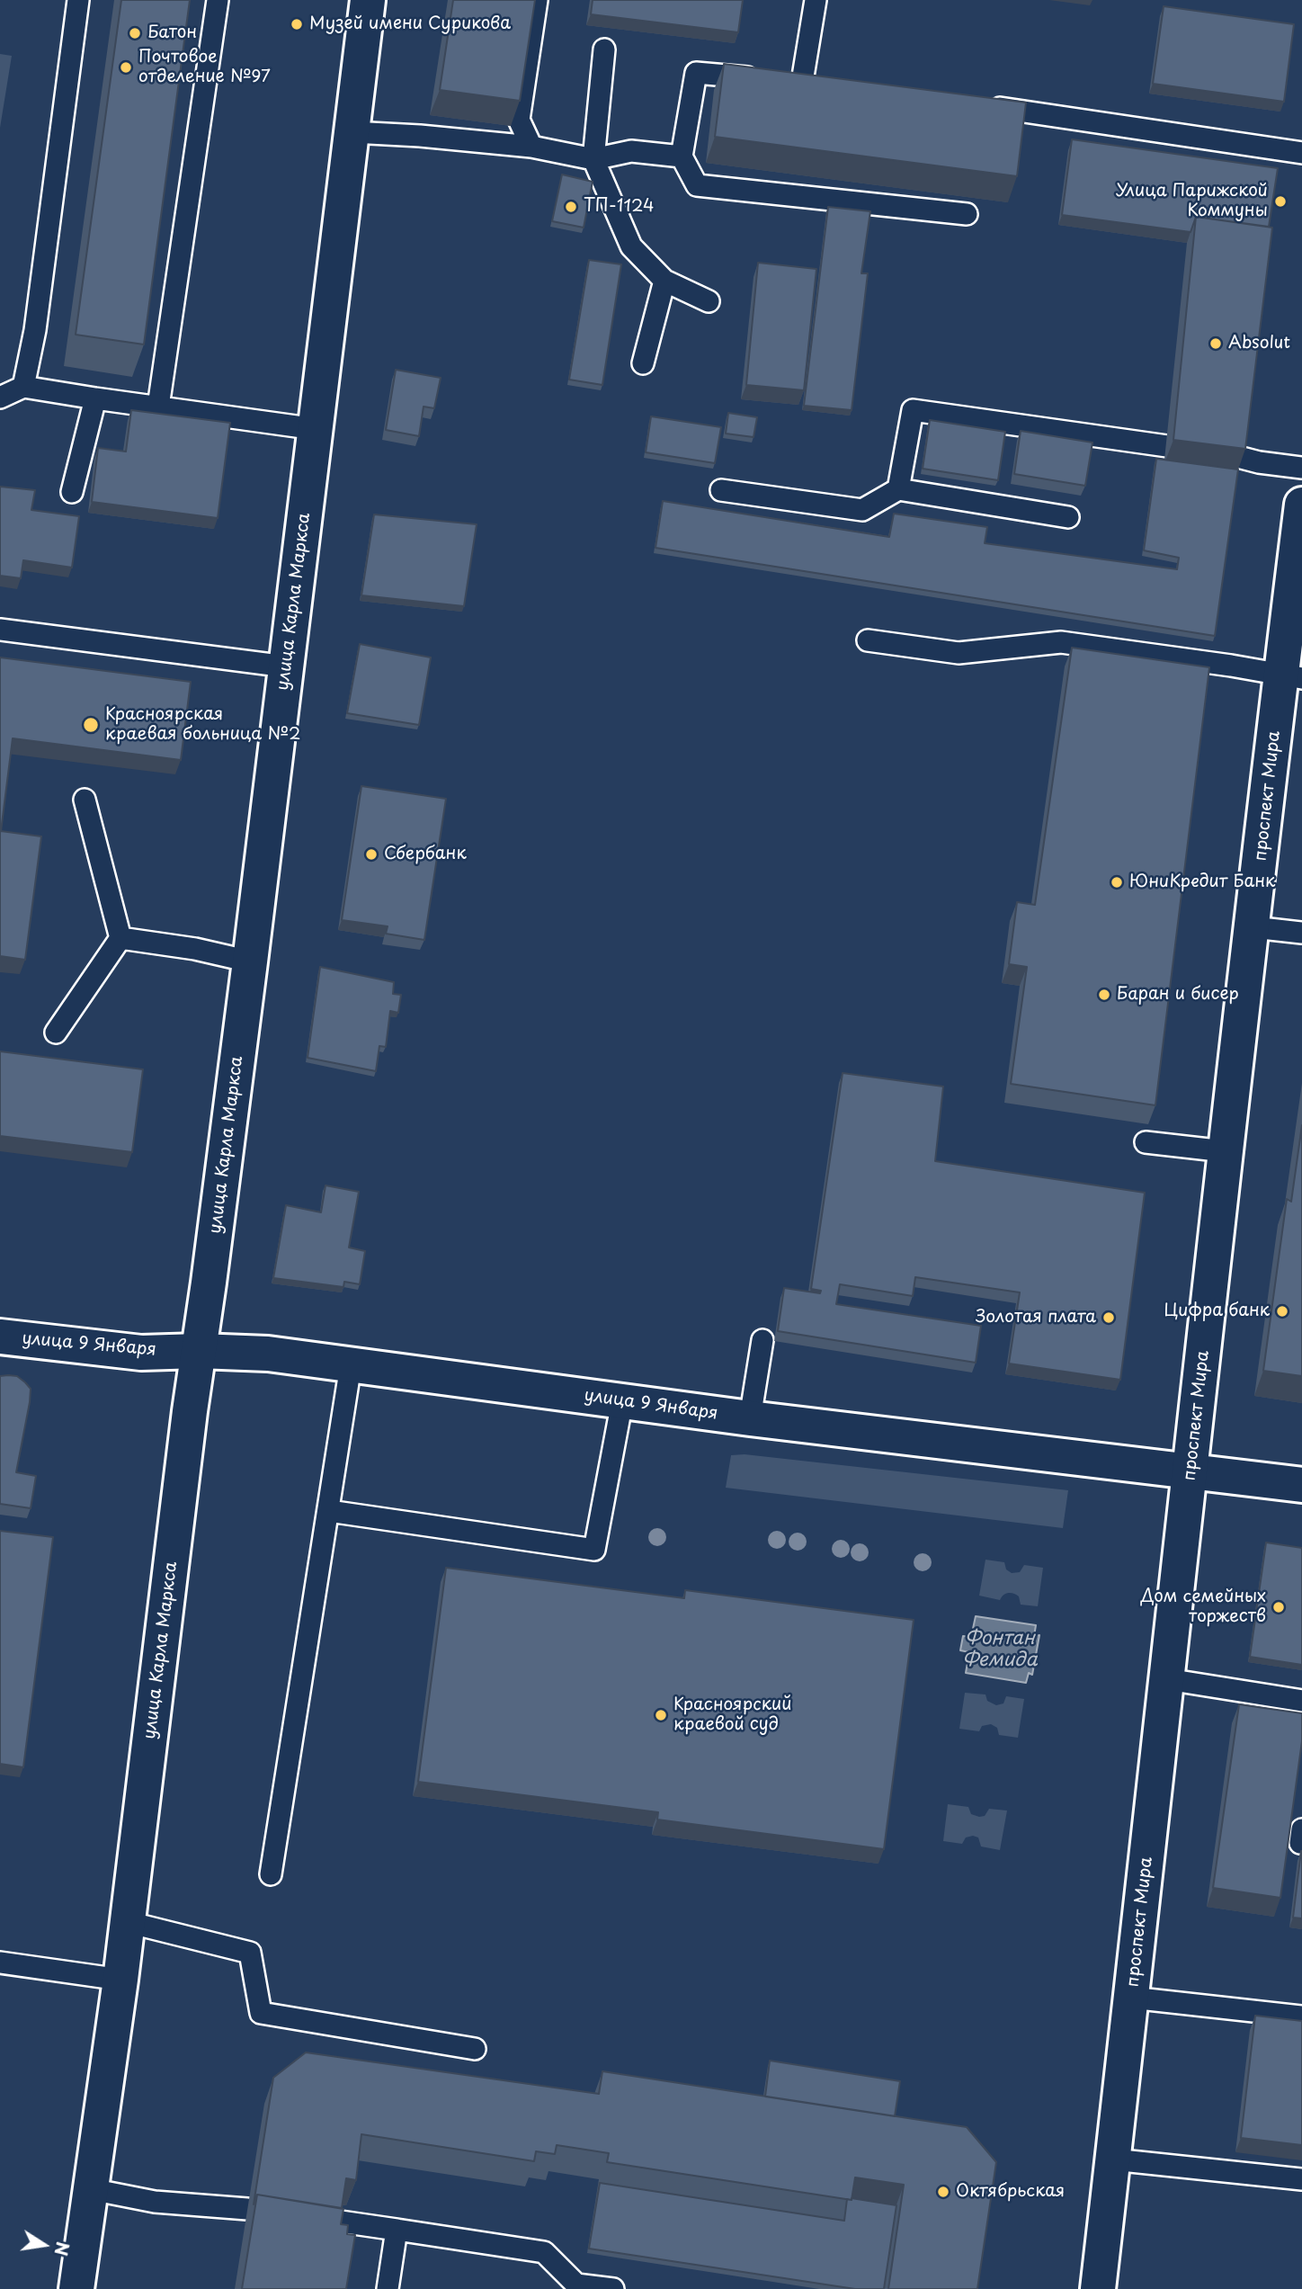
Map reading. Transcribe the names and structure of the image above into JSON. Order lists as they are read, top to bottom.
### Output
{
  "streets": {
    "main road": ["улица Карла Маркса", "проспект Мира", "улица 9 Января"]
  },
  "crossings": [
    ["улица Карла Маркса", "улица 9 Января"],
    ["проспект Мира", "улица 9 Января"]
  ],
  "water": ["Фонтан Фемида"],
  "places": [
    "Музей имени Сурикова",
    "Батон",
    "Почтовое отделение №97",
    "Улица Парижской Коммуны",
    "ТП-1124",
    "Absolut",
    "Красноярская краевая больница №2",
    "Сбербанк",
    "ЮниКредит Банк",
    "Баран и бисер",
    "Цифра банк",
    "Золотая плата",
    "Дом семейных торжеств",
    "Красноярский краевой суд",
    "Октябрьская"
  ],
  "north": "right"
}
